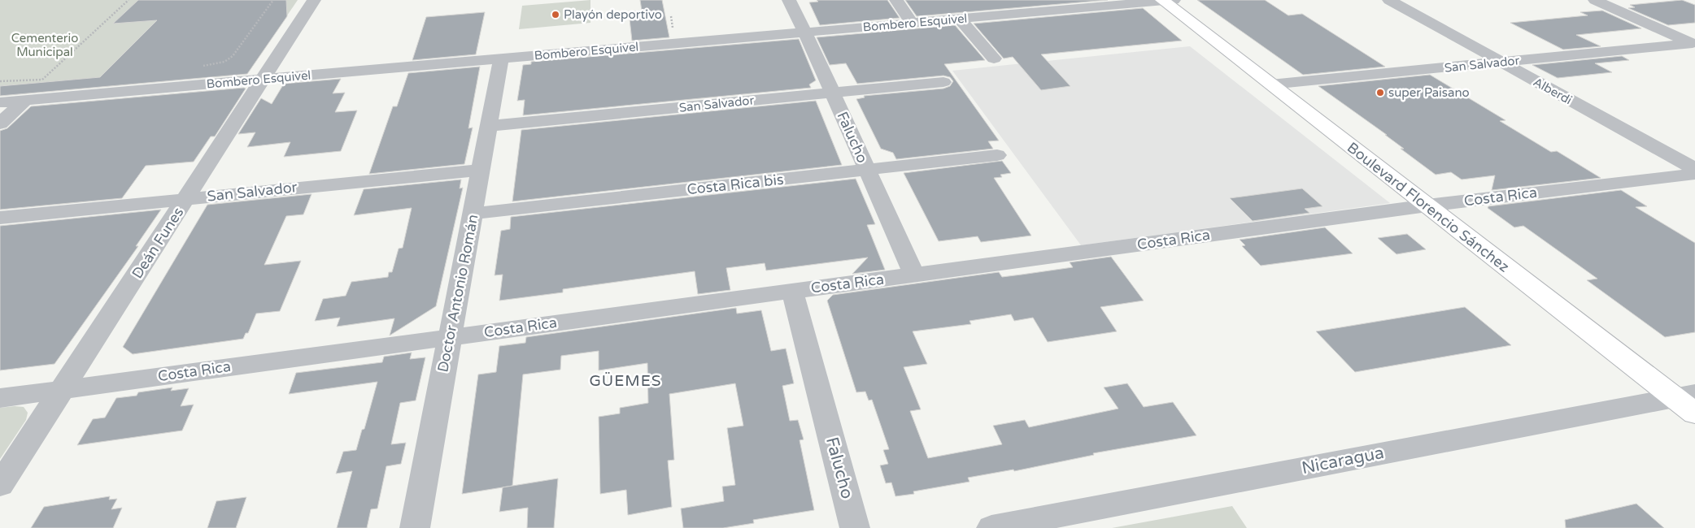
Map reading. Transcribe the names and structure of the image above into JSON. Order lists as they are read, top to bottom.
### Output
{
  "streets": {
    "main road": ["Boulevard Florencio Sánchez"],
    "street": [
      "Bombero Esquivel",
      "San Salvador",
      "Alberdi",
      "Falucho",
      "Costa Rica bis",
      "Costa Rica",
      "Deán Funes",
      "Doctor Antonio Román",
      "Nicaragua"
    ]
  },
  "crossings": [
    ["Bombero Esquivel", "Falucho"],
    ["Bombero Esquivel", "Boulevard Florencio Sánchez"],
    ["Bombero Esquivel", "Deán Funes"],
    ["Bombero Esquivel", "Doctor Antonio Román"],
    ["San Salvador", "Alberdi"],
    ["San Salvador", "Falucho"],
    ["San Salvador", "Boulevard Florencio Sánchez"],
    ["San Salvador", "Deán Funes"],
    ["San Salvador", "Doctor Antonio Román"],
    ["Falucho", "Costa Rica bis"],
    ["Falucho", "Costa Rica"],
    ["Costa Rica bis", "Doctor Antonio Román"],
    ["Costa Rica", "Boulevard Florencio Sánchez"],
    ["Costa Rica", "Deán Funes"],
    ["Costa Rica", "Doctor Antonio Román"],
    ["Boulevard Florencio Sánchez", "Nicaragua"]
  ],
  "districts": ["GÜEMES"],
  "parks": ["Cementerio Municipal"],
  "places": ["Playón deportivo", "super Paisano"]
}
